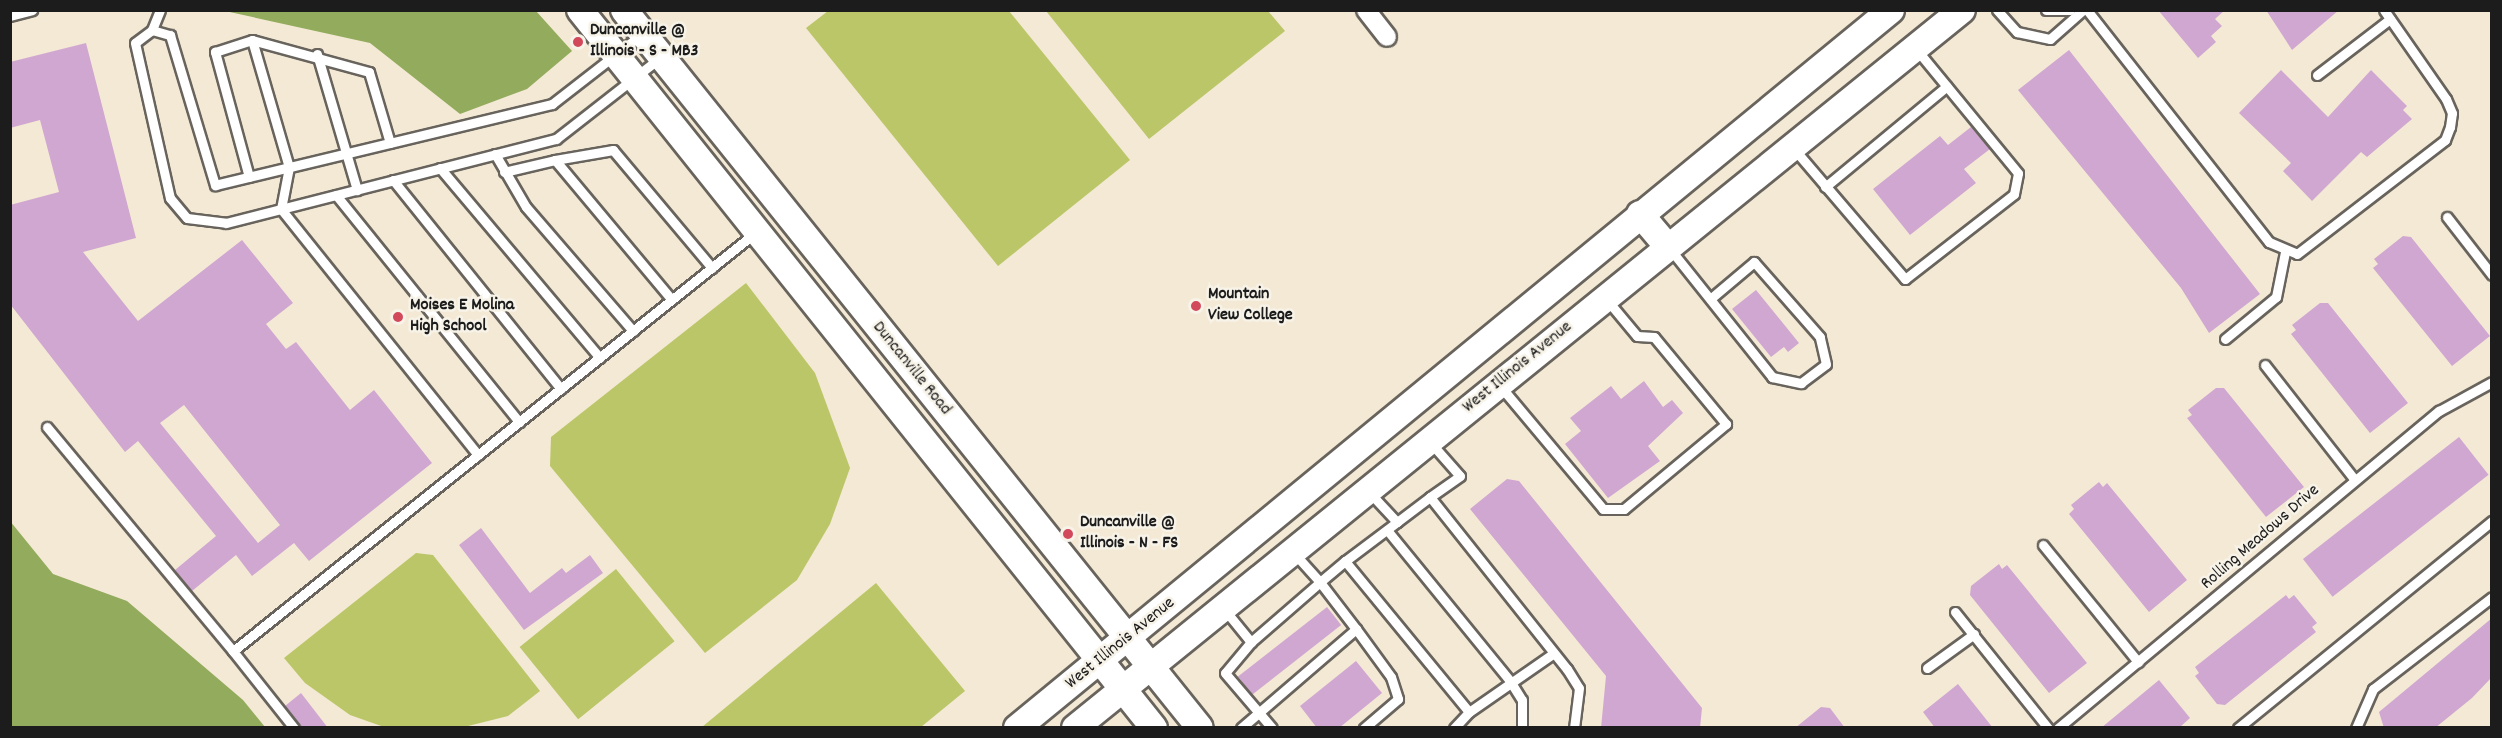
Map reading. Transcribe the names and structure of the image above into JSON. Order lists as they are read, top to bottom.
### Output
{
  "streets": {
    "main road": ["West Illinois Avenue", "Duncanville Road"],
    "lane": ["Rolling Meadows Drive"]
  },
  "crossings": [
    ["West Illinois Avenue", "Duncanville Road"]
  ],
  "places": [
    "Duncanville @ Illinois - S - MB3",
    "Mountain View College",
    "Moises E Molina High School",
    "Duncanville @ Illinois - N - FS"
  ]
}
